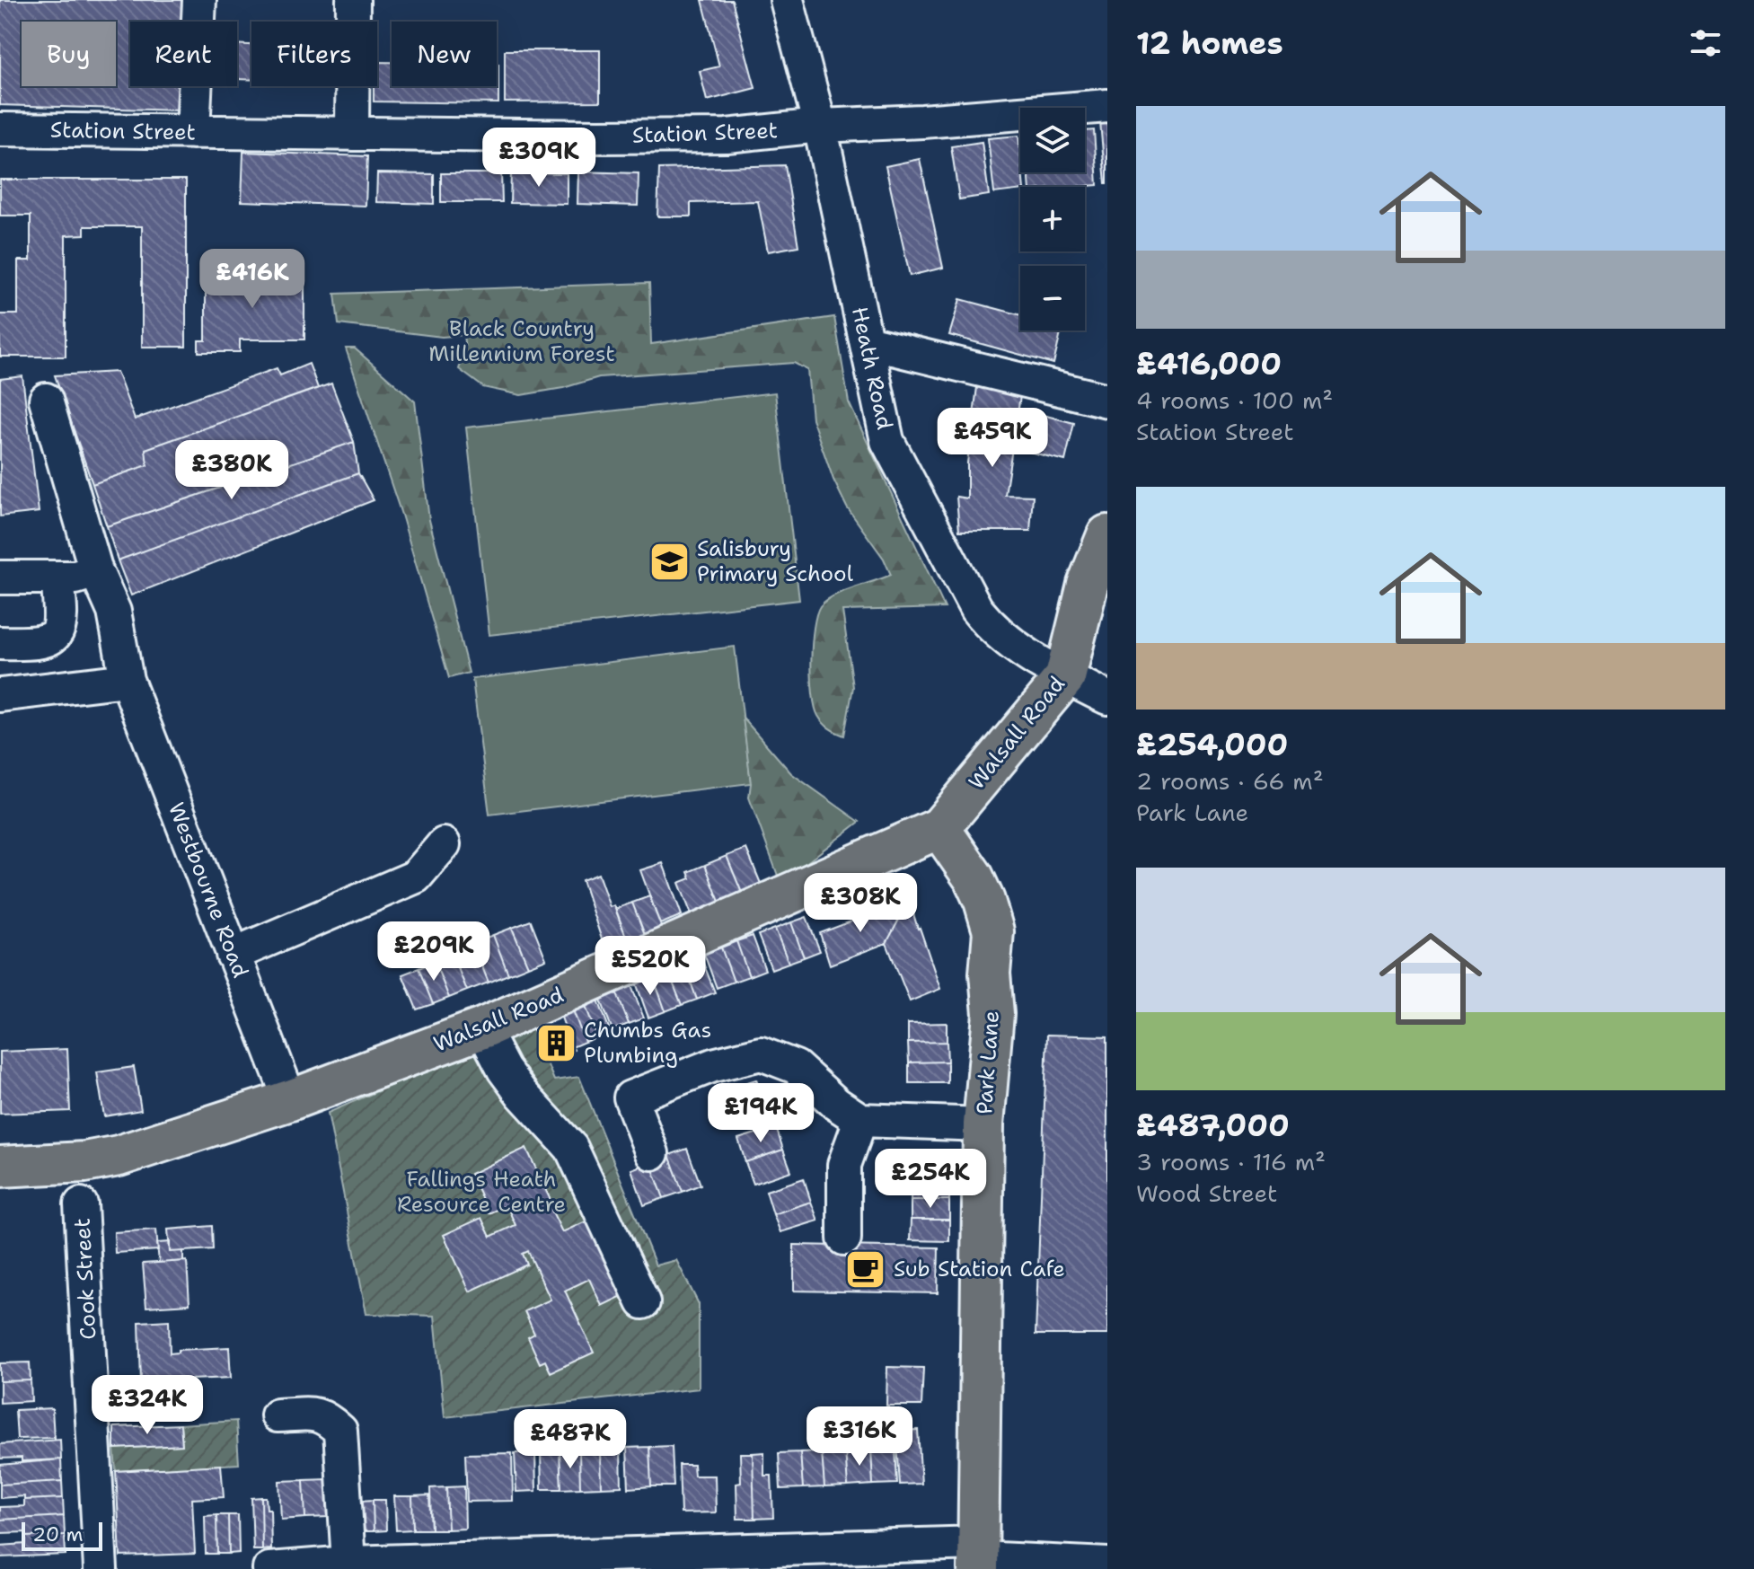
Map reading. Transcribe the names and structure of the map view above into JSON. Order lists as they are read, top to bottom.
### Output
{
  "streets": {
    "main road": ["Walsall Road", "Park Lane"],
    "street": [
      "Station Street",
      "Heath Road",
      "Westbourne Road",
      "Cook Street"
    ]
  },
  "crossings": [
    ["Station Street", "Heath Road"],
    ["Heath Road", "Walsall Road"],
    ["Walsall Road", "Westbourne Road"],
    ["Walsall Road", "Park Lane"]
  ],
  "parks": ["Black Country Millennium Forest", "Fallings Heath Resource Centre"],
  "places": {
    "school or university": ["Salisbury Primary School"],
    "building": ["Chumbs Gas Plumbing"],
    "cafe": ["Sub Station Cafe"]
  },
  "scale_bar": "20 m",
  "page": {
    "heading": "12 homes",
    "chip": [
      "Buy",
      "Rent",
      "Filters",
      "New"
    ],
    "list": [
      {
        "name": "£416,000",
        "note": "4 rooms · 100 m² · Station Street"
      },
      {
        "name": "£254,000",
        "note": "2 rooms · 66 m² · Park Lane"
      },
      {
        "name": "£487,000",
        "note": "3 rooms · 116 m² · Wood Street"
      }
    ],
    "map_buttons": ["+", "−"],
    "price": [
      "£309K",
      "£416K",
      "£459K",
      "£380K",
      "£308K",
      "£209K",
      "£520K",
      "£194K",
      "£254K",
      "£324K",
      "£316K",
      "£487K"
    ],
    "scale": "20 m"
  }
}
